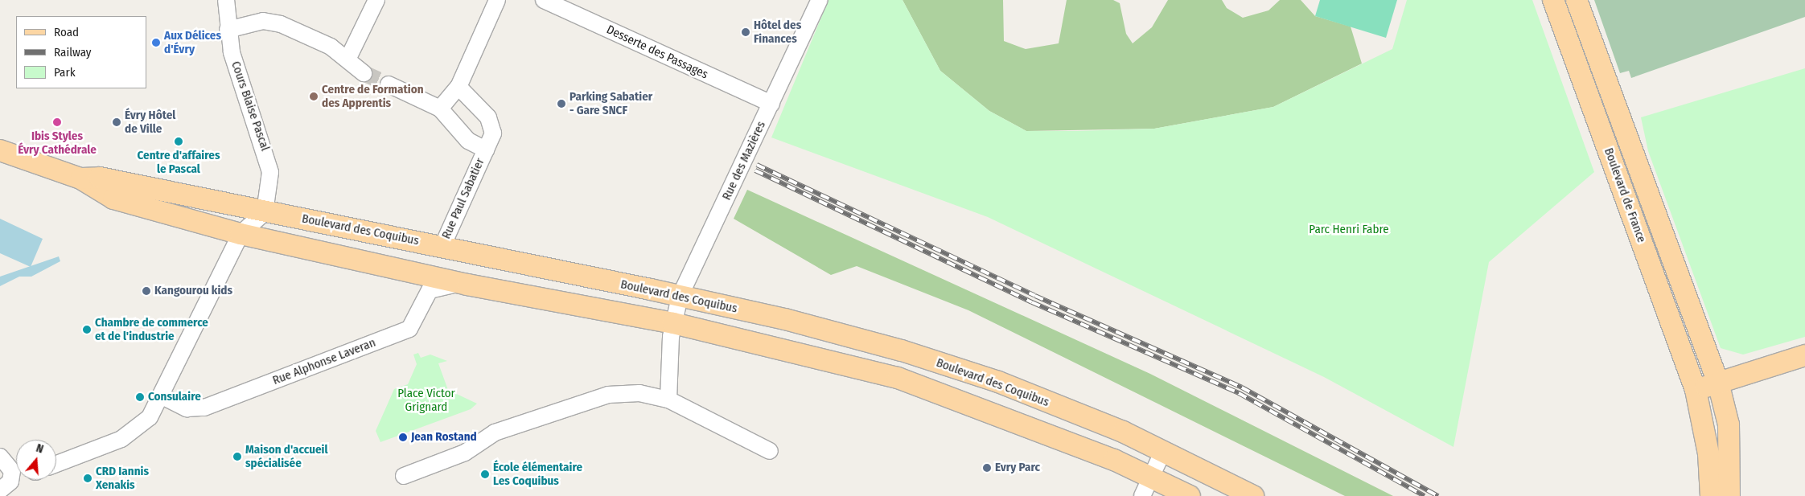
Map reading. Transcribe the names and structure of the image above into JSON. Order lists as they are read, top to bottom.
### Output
{
  "streets": {
    "main road": ["Boulevard de France", "Boulevard des Coquibus"],
    "street": [
      "Desserte des Passages",
      "Cours Blaise Pascal",
      "Rue des Mazières",
      "Rue Paul Sabatier",
      "Rue Alphonse Laveran"
    ]
  },
  "crossings": [
    ["Desserte des Passages", "Rue des Mazières"],
    ["Cours Blaise Pascal", "Boulevard des Coquibus"],
    ["Rue des Mazières", "Boulevard des Coquibus"],
    ["Rue Paul Sabatier", "Boulevard des Coquibus"],
    ["Boulevard des Coquibus", "Rue Alphonse Laveran"]
  ],
  "parks": ["Parc Henri Fabre", "Place Victor Grignard"],
  "places": [
    "Hôtel des Finances",
    "Aux Délices d'Évry",
    "Centre de Formation des Apprentis",
    "Parking Sabatier - Gare SNCF",
    "Ibis Styles Évry Cathédrale",
    "Évry Hôtel de Ville",
    "Centre d'affaires le Pascal",
    "Kangourou kids",
    "Chambre de commerce et de l'industrie",
    "Consulaire",
    "Jean Rostand",
    "Maison d'accueil spécialisée",
    "Evry Parc",
    "École élémentaire Les Coquibus",
    "CRD Iannis Xenakis"
  ],
  "legend": ["Road", "Railway", "Park"],
  "north": "top"
}
